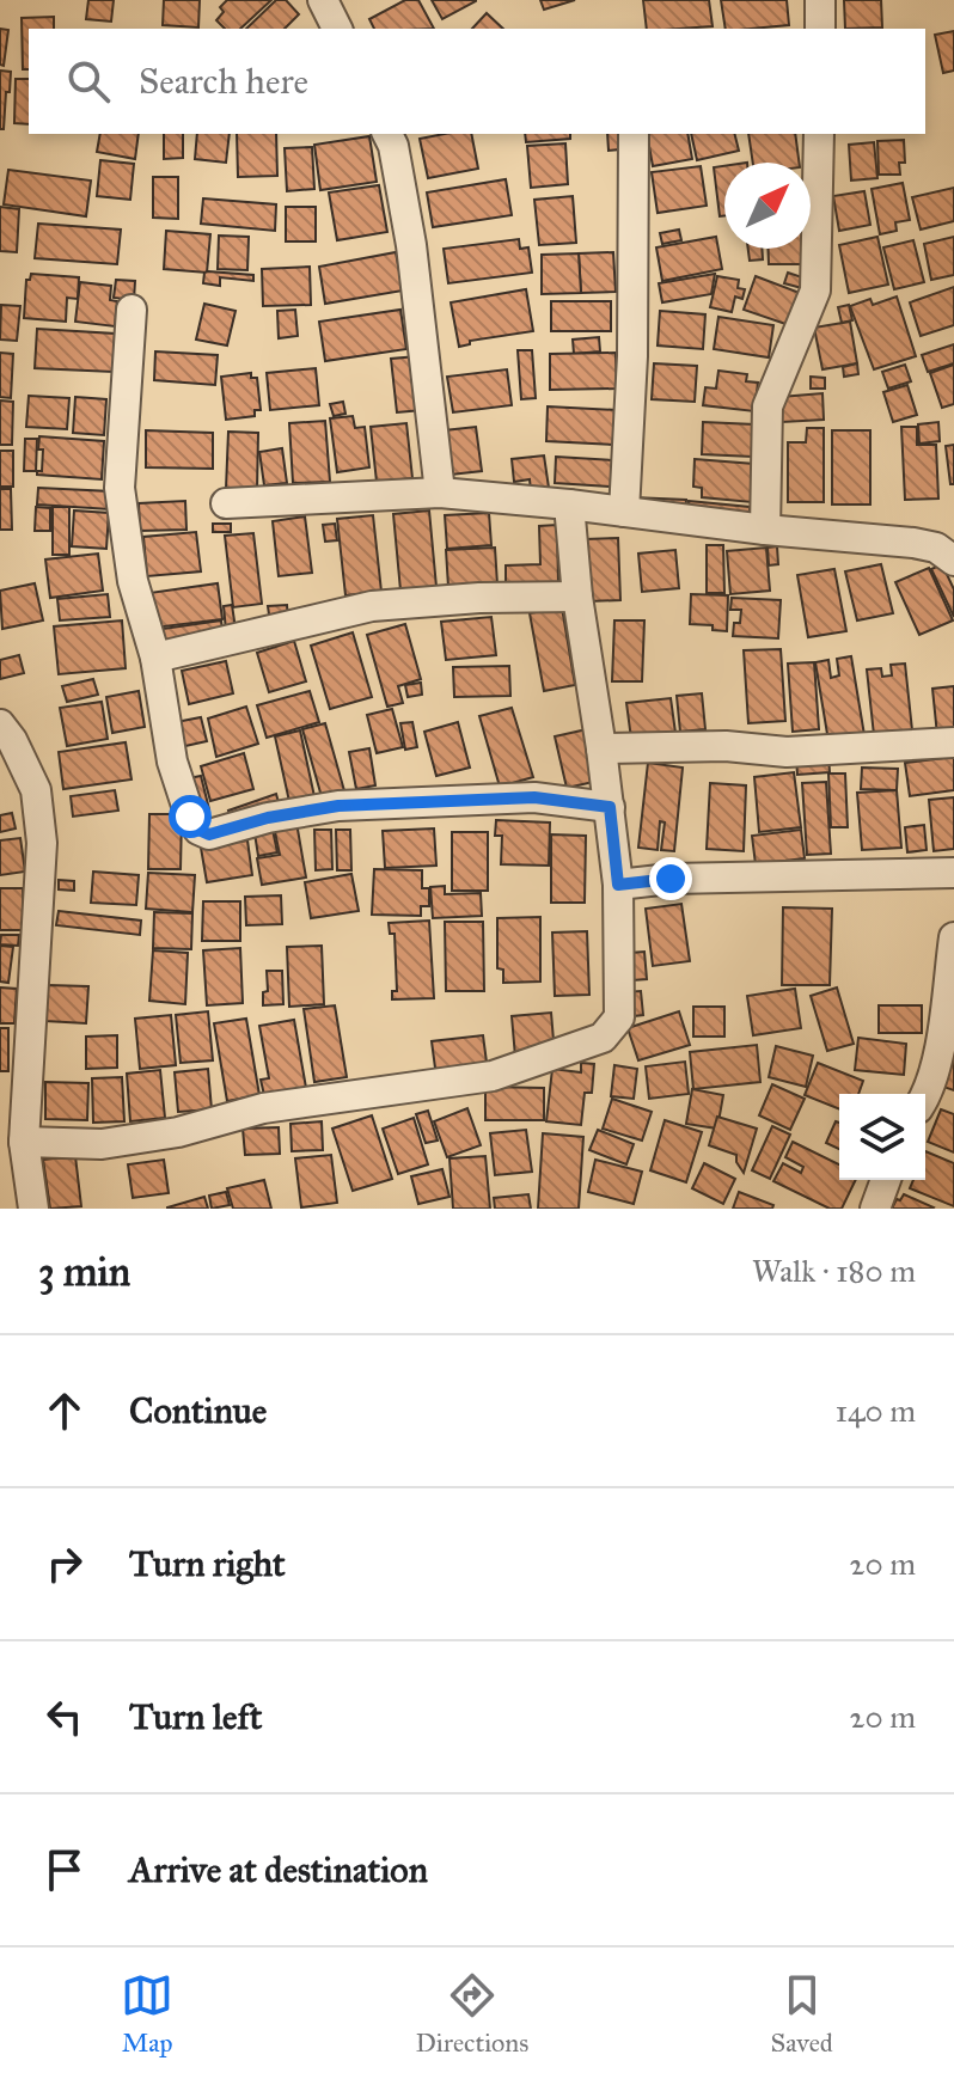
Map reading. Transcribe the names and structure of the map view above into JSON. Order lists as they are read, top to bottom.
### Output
{
  "north": "top right",
  "page": {
    "search": "Search here",
    "heading": ["3 min", "Walk · 180 m"],
    "list": [
      ["Continue", "140 m"],
      ["Turn right", "20 m"],
      ["Turn left", "20 m"],
      "Arrive at destination"
    ],
    "nav": ["Map", "Directions", "Saved"]
  }
}
